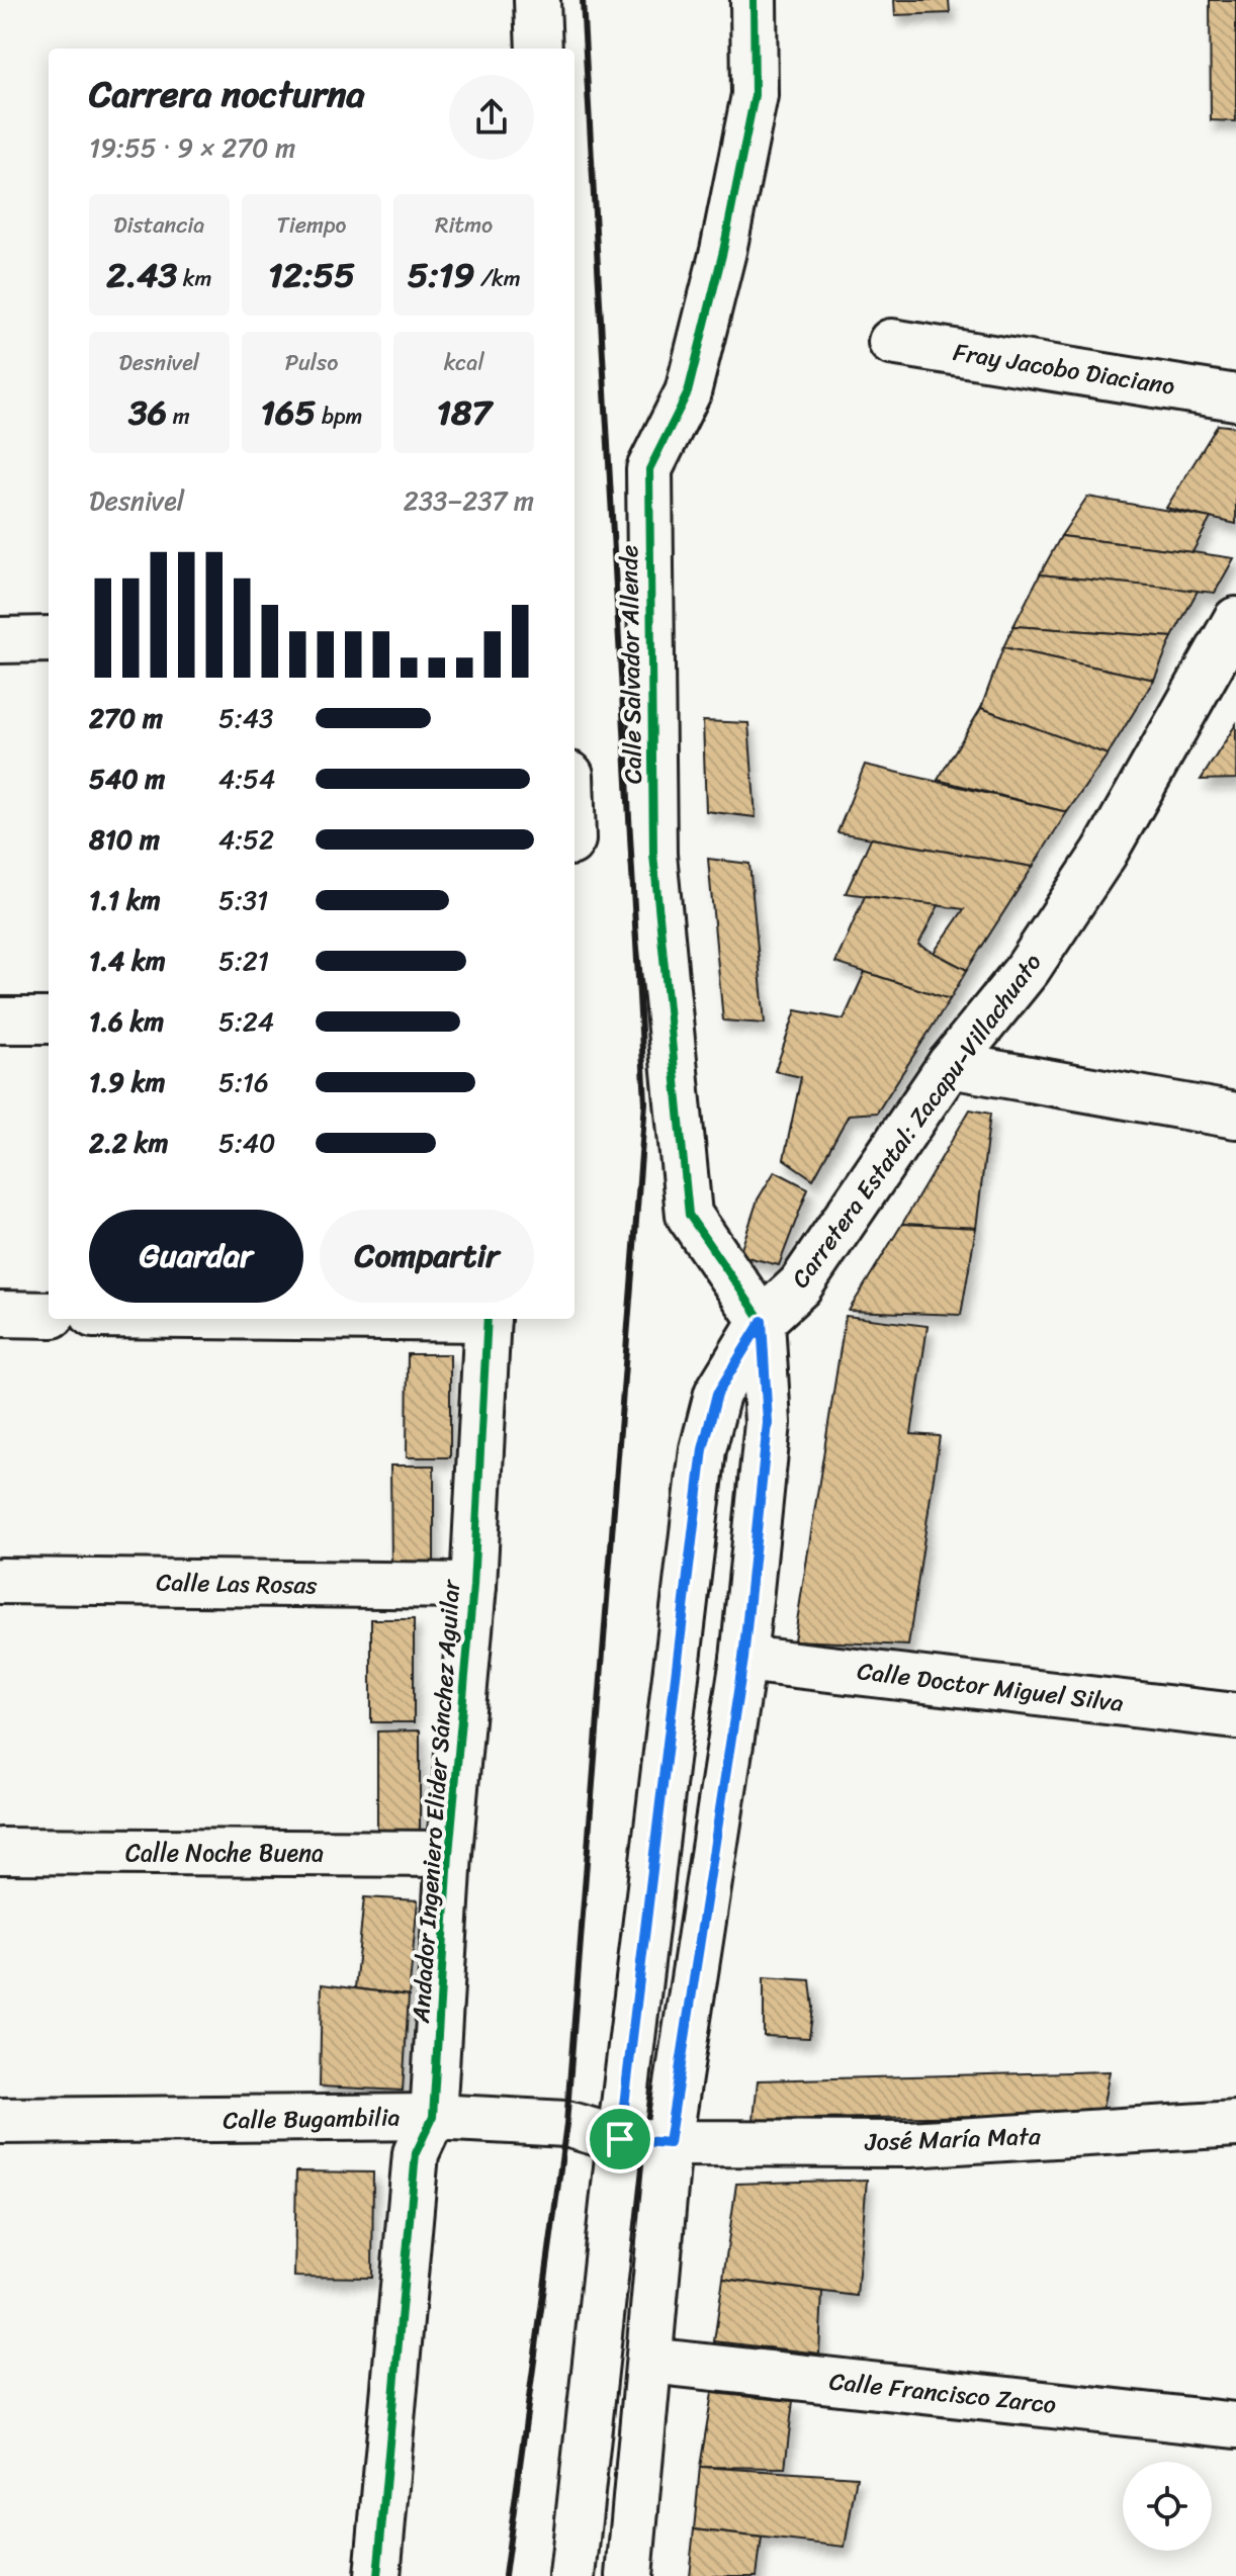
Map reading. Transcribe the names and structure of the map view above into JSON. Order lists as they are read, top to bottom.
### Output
{
  "streets": {
    "street": [
      "Fray Jacobo Diaciano",
      "Calle Salvador Allende",
      "Carretera Estatal: Zacapu-Villachuato",
      "Calle Las Rosas",
      "Calle Doctor Miguel Silva",
      "Andador Ingeniero Elider Sánchez Aguilar",
      "Calle Noche Buena",
      "Calle Bugambilia",
      "José María Mata",
      "Calle Francisco Zarco"
    ]
  },
  "crossings": [
    ["Calle Salvador Allende", "Carretera Estatal: Zacapu-Villachuato"],
    ["Carretera Estatal: Zacapu-Villachuato", "Calle Bugambilia"],
    ["Calle Las Rosas", "Andador Ingeniero Elider Sánchez Aguilar"],
    ["Andador Ingeniero Elider Sánchez Aguilar", "Calle Noche Buena"],
    ["Andador Ingeniero Elider Sánchez Aguilar", "Calle Bugambilia"],
    ["Calle Bugambilia", "José María Mata"]
  ],
  "page": {
    "heading": ["Carrera nocturna", "19:55 · 9 × 270 m"],
    "stats": [
      ["Distancia", "2.43 km"],
      ["Tiempo", "12:55"],
      ["Ritmo", "5:19 /km"],
      ["Desnivel", "36 m"],
      ["Pulso", "165 bpm"],
      ["kcal", "187"]
    ],
    "chart": ["Desnivel", "233–237 m"],
    "list": [
      {
        "name": "270 m",
        "note": "5:43"
      },
      {
        "name": "540 m",
        "note": "4:54"
      },
      {
        "name": "810 m",
        "note": "4:52"
      },
      {
        "name": "1.1 km",
        "note": "5:31"
      },
      {
        "name": "1.4 km",
        "note": "5:21"
      },
      {
        "name": "1.6 km",
        "note": "5:24"
      },
      {
        "name": "1.9 km",
        "note": "5:16"
      },
      {
        "name": "2.2 km",
        "note": "5:40"
      }
    ],
    "buttons": ["Guardar", "Compartir"]
  }
}
